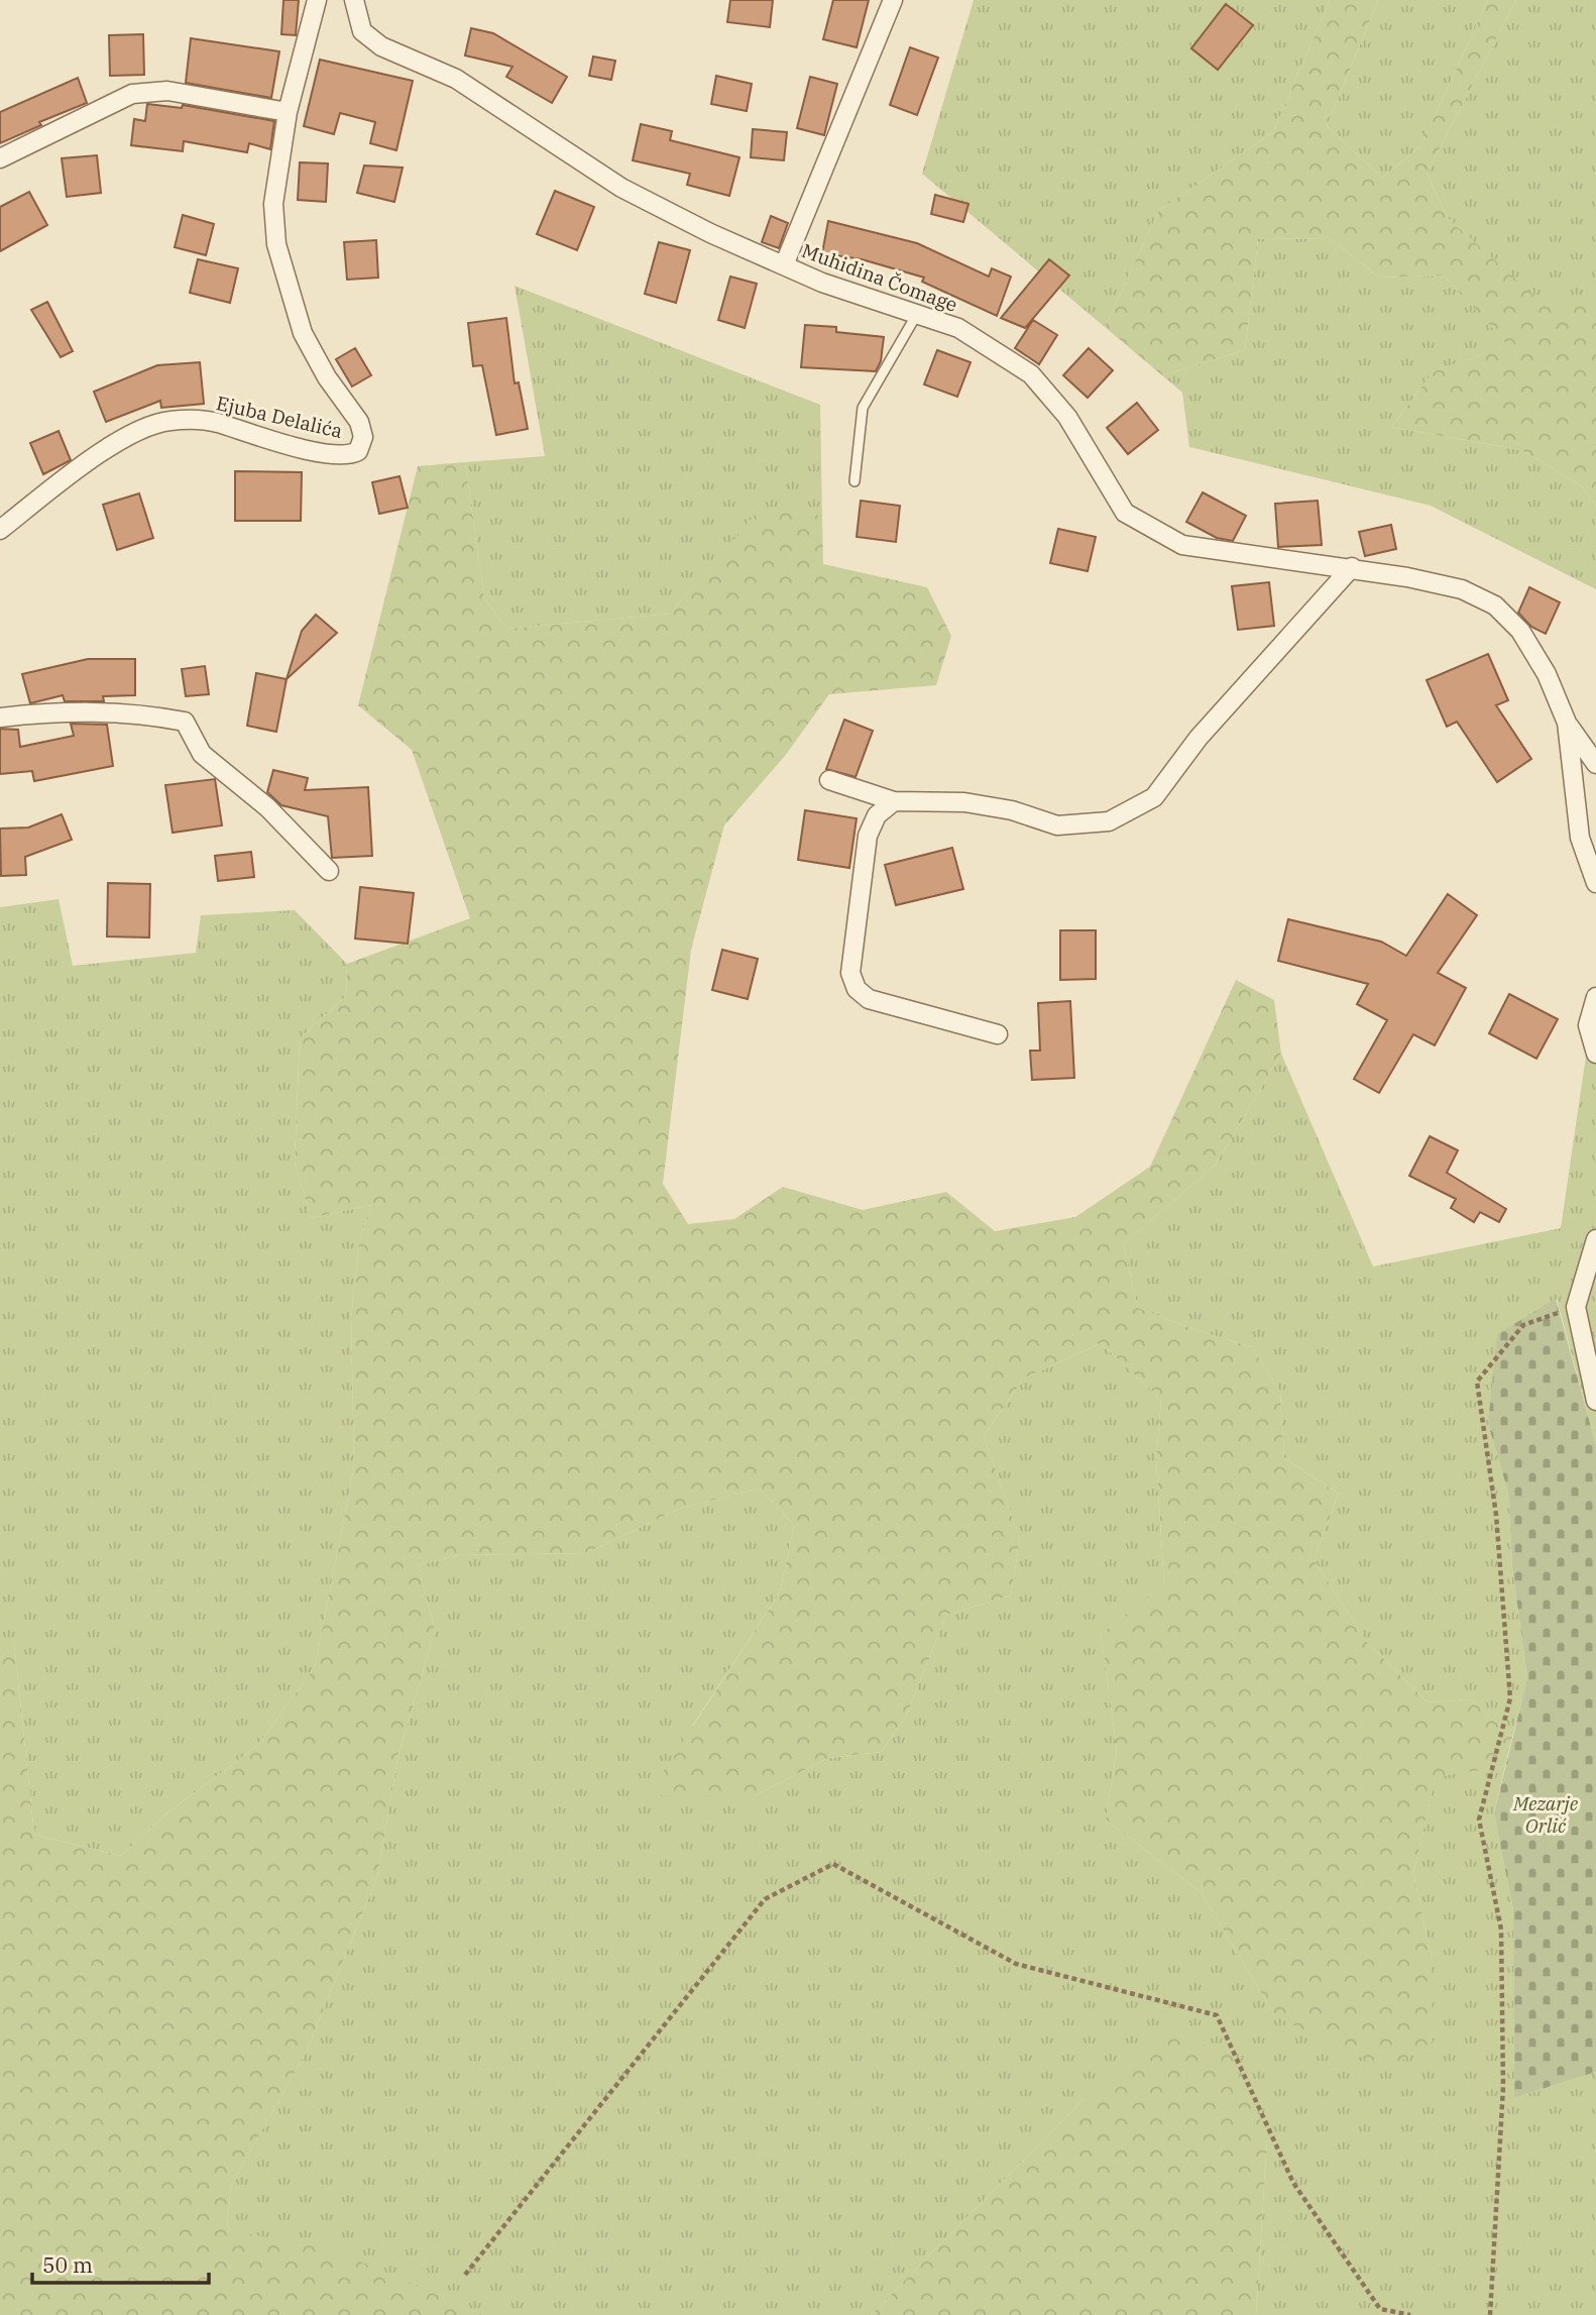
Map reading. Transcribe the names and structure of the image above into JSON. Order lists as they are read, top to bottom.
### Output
{
  "streets": {
    "street": ["Muhidina Čomage", "Ejuba Delalića"]
  },
  "parks": ["Mezarje Orlić"],
  "scale_bar": "50 m"
}
